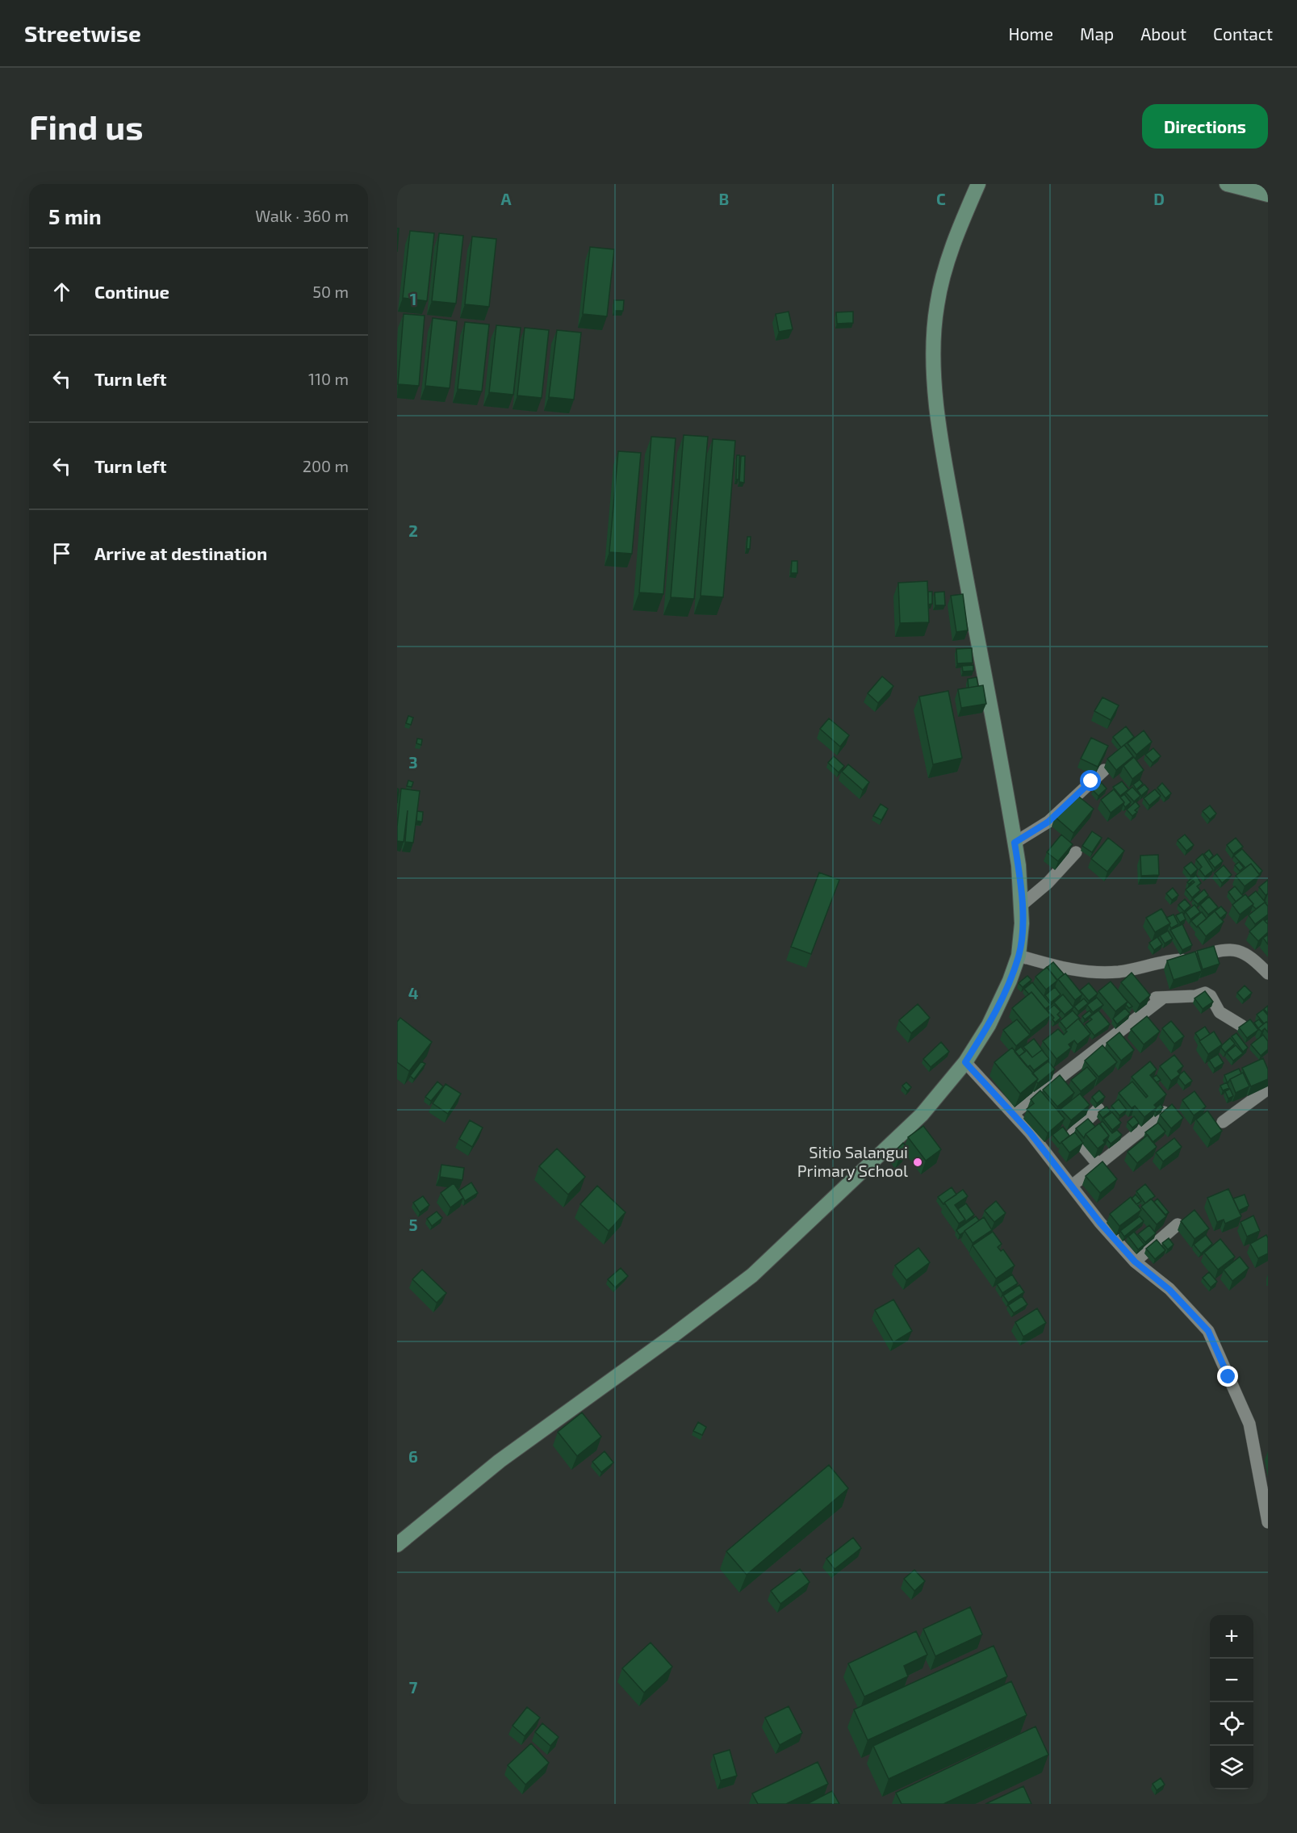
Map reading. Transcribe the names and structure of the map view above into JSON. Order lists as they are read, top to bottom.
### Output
{
  "places": ["Sitio Salangui Primary School"],
  "page": {
    "header": "Streetwise",
    "nav": [
      "Home",
      "Map",
      "About",
      "Contact"
    ],
    "buttons": "Directions",
    "title": "Find us",
    "heading": ["5 min", "Walk · 360 m"],
    "list": [
      ["Continue", "50 m"],
      ["Turn left", "110 m"],
      ["Turn left", "200 m"],
      "Arrive at destination"
    ],
    "map_buttons": ["+", "−"]
  },
  "grid": {
    "columns": [
      "A",
      "B",
      "C",
      "D"
    ],
    "rows": [
      "1",
      "2",
      "3",
      "4",
      "5",
      "6",
      "7"
    ]
  }
}
